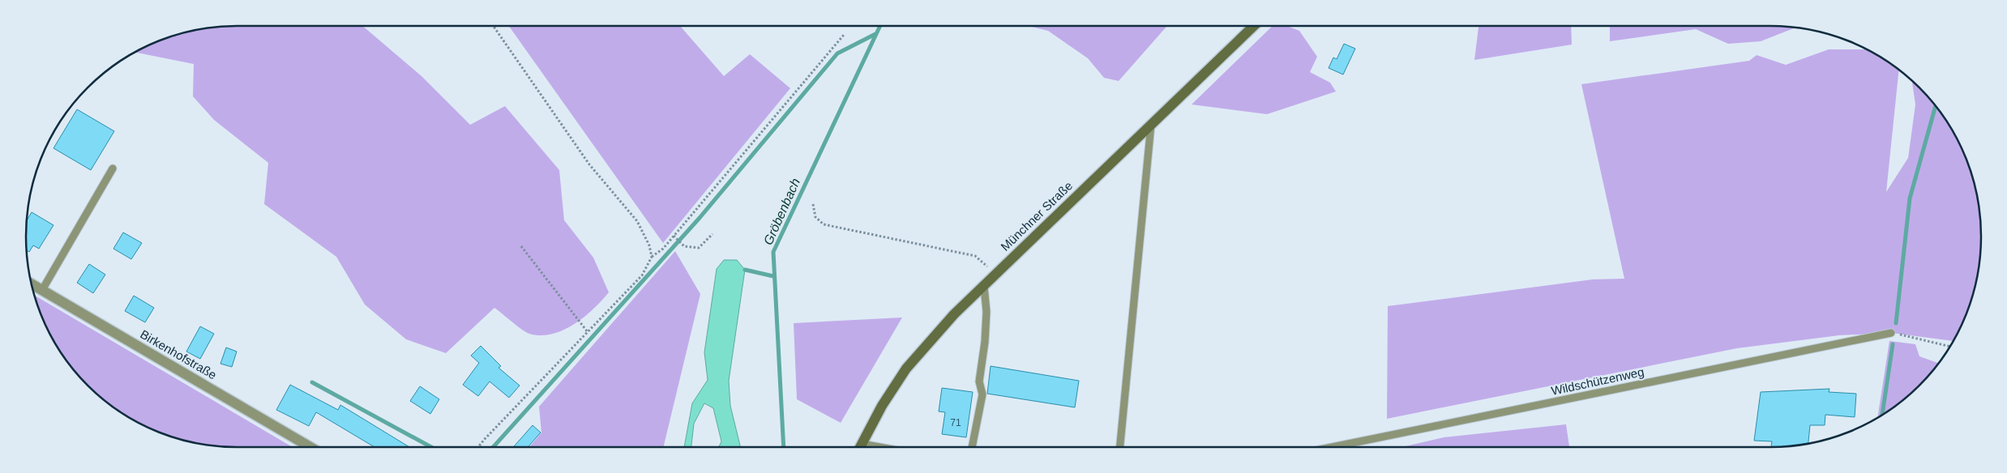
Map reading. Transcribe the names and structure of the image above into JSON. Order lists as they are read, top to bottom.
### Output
{
  "streets": {
    "street": ["Münchner Straße", "Birkenhofstraße"],
    "lane": ["Wildschützenweg"]
  },
  "water": ["Gröbenbach"],
  "house_numbers": ["71"]
}
